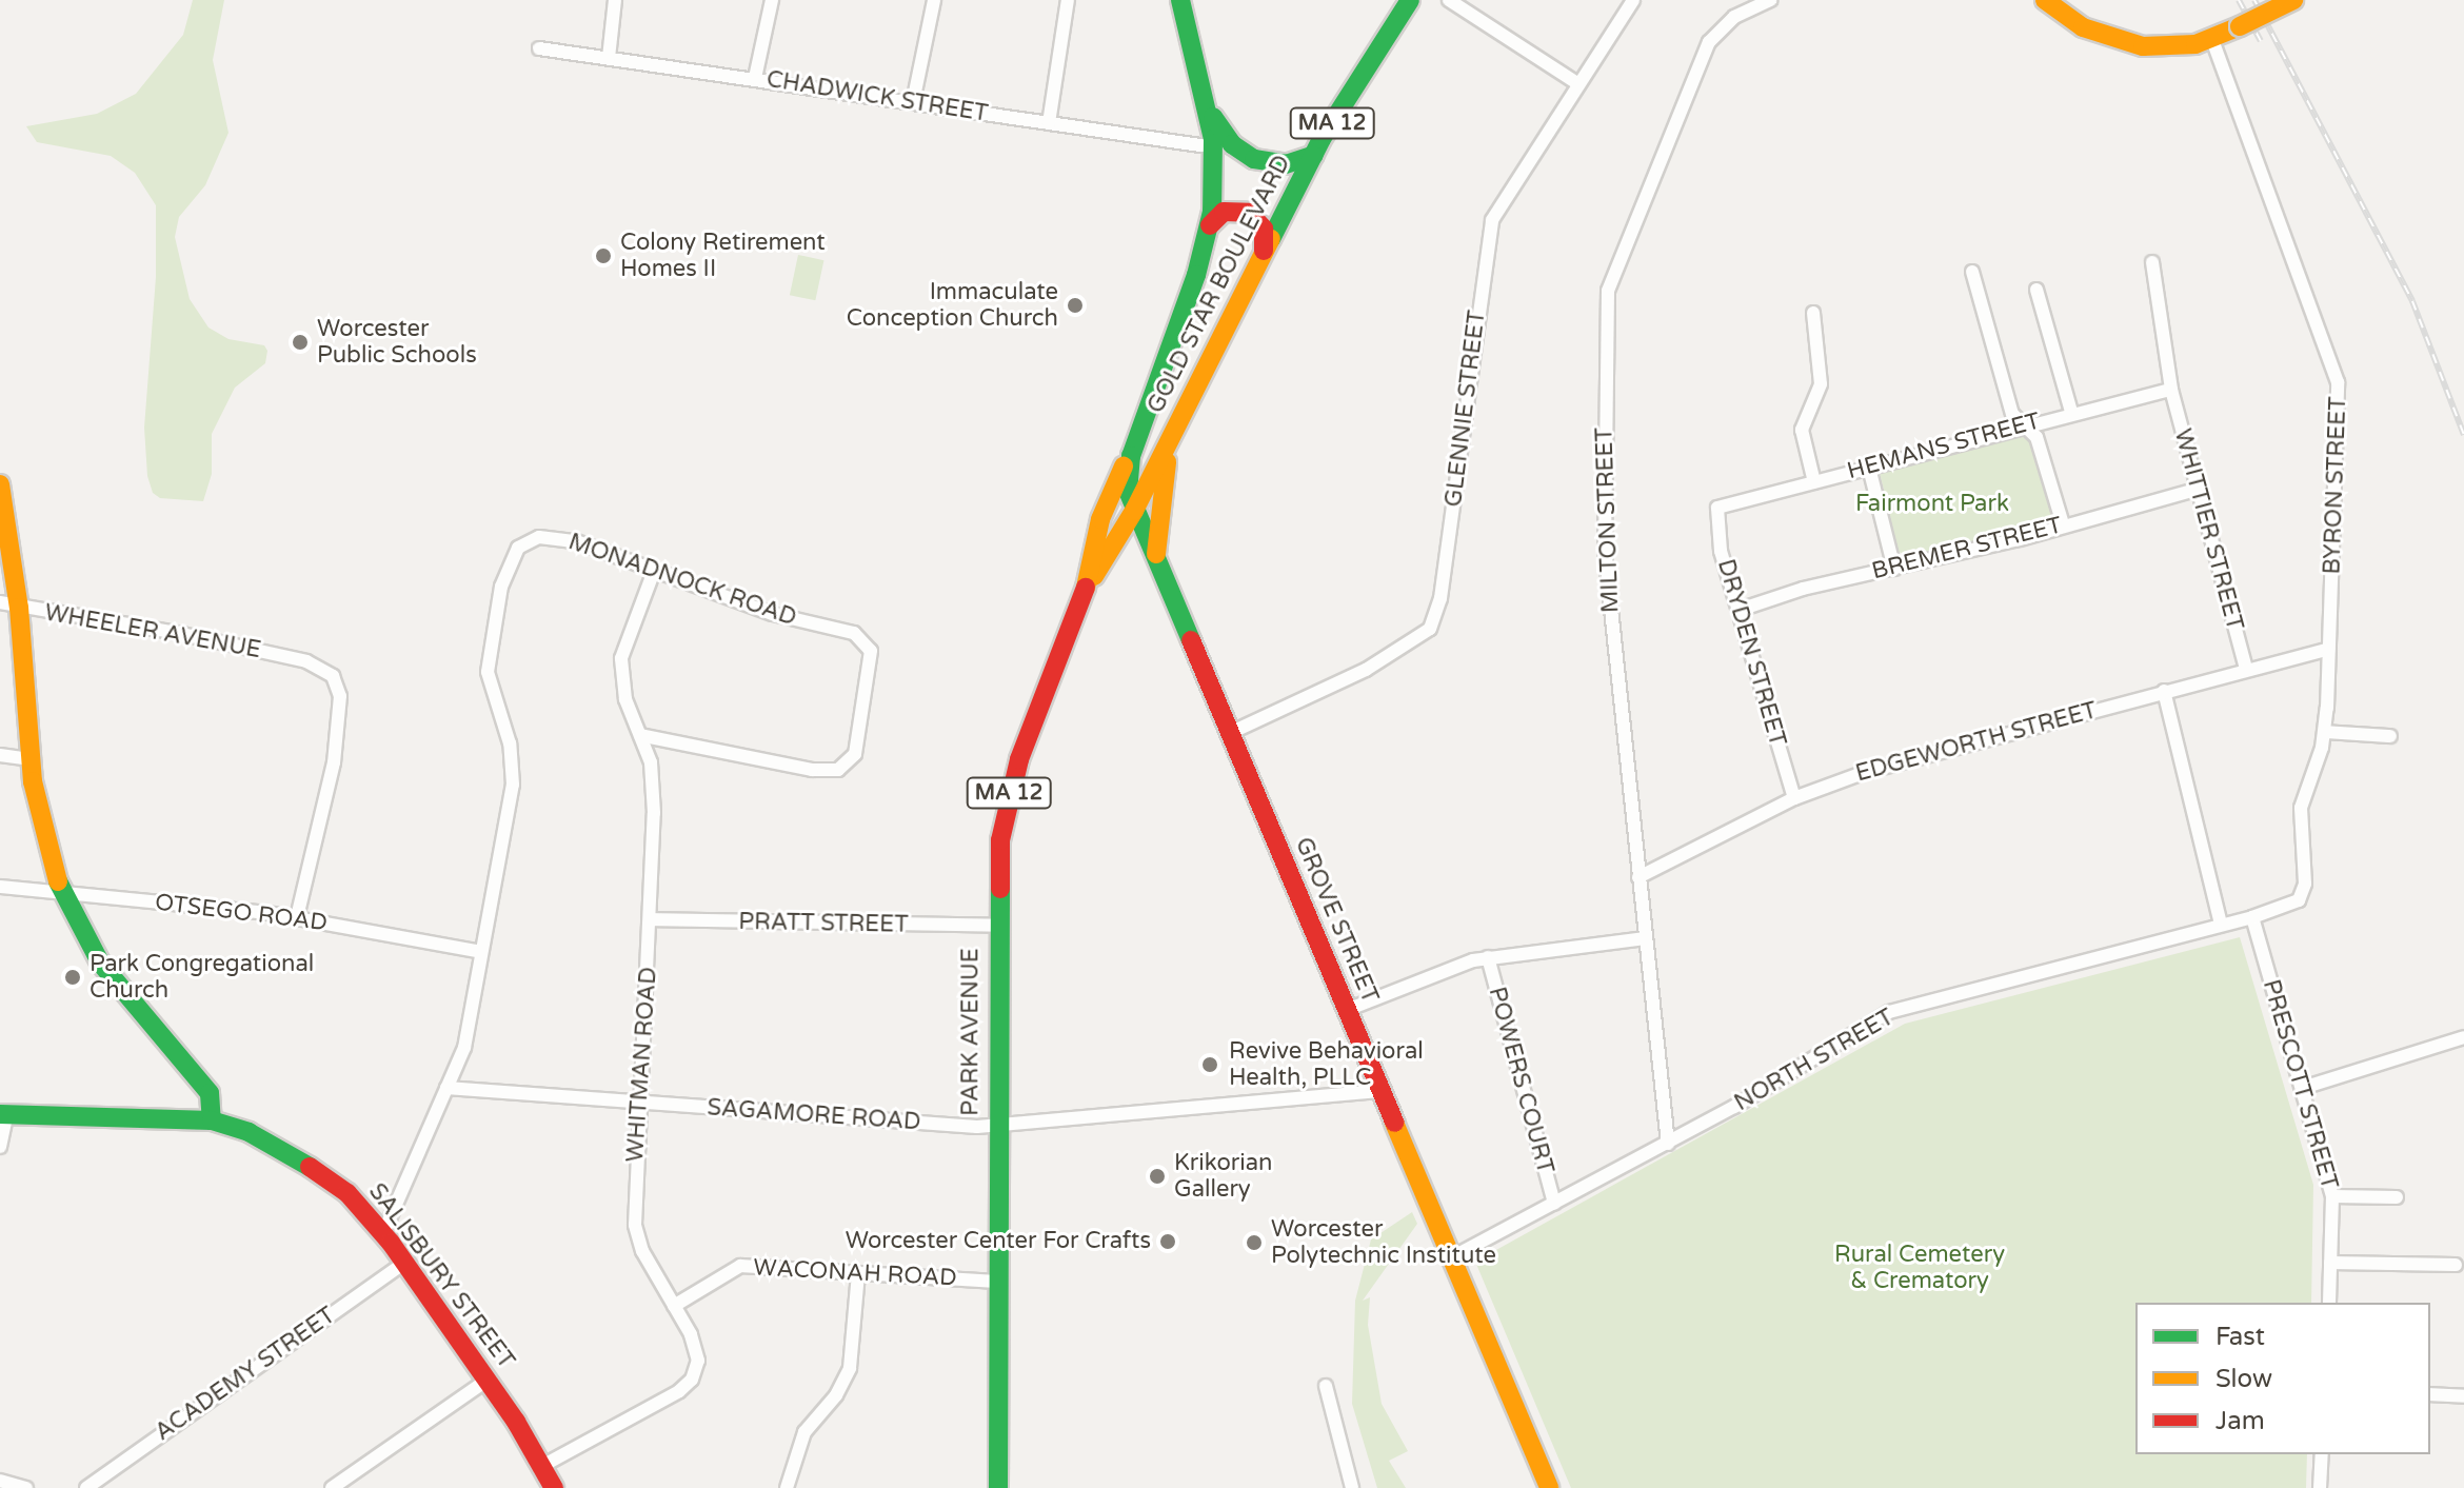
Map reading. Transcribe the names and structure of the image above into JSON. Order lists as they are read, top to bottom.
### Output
{
  "streets": {
    "main road": [
      "MA 12",
      "GOLD STAR BOULEVARD",
      "GROVE STREET",
      "PARK AVENUE",
      "SALISBURY STREET"
    ],
    "street": [
      "CHADWICK STREET",
      "GLENNIE STREET",
      "HEMANS STREET",
      "BYRON STREET",
      "MILTON STREET",
      "WHITTIER STREET",
      "BREMER STREET",
      "MONADNOCK ROAD",
      "WHEELER AVENUE",
      "DRYDEN STREET",
      "EDGEWORTH STREET",
      "OTSEGO ROAD",
      "PRATT STREET",
      "NORTH STREET",
      "WHITMAN ROAD",
      "POWERS COURT",
      "PRESCOTT STREET",
      "SAGAMORE ROAD",
      "WACONAH ROAD",
      "ACADEMY STREET"
    ]
  },
  "crossings": [
    ["CHADWICK STREET", "GROVE STREET"],
    ["GOLD STAR BOULEVARD", "GROVE STREET"],
    ["GOLD STAR BOULEVARD", "PARK AVENUE"],
    ["GLENNIE STREET", "GROVE STREET"],
    ["HEMANS STREET", "WHITTIER STREET"],
    ["HEMANS STREET", "DRYDEN STREET"],
    ["BYRON STREET", "EDGEWORTH STREET"],
    ["BYRON STREET", "NORTH STREET"],
    ["MILTON STREET", "EDGEWORTH STREET"],
    ["MILTON STREET", "NORTH STREET"],
    ["WHITTIER STREET", "BREMER STREET"],
    ["WHITTIER STREET", "EDGEWORTH STREET"],
    ["BREMER STREET", "DRYDEN STREET"],
    ["MONADNOCK ROAD", "OTSEGO ROAD"],
    ["MONADNOCK ROAD", "WHITMAN ROAD"],
    ["MONADNOCK ROAD", "SAGAMORE ROAD"],
    ["MONADNOCK ROAD", "SALISBURY STREET"],
    ["WHEELER AVENUE", "OTSEGO ROAD"],
    ["DRYDEN STREET", "EDGEWORTH STREET"],
    ["GROVE STREET", "PARK AVENUE"],
    ["GROVE STREET", "NORTH STREET"],
    ["GROVE STREET", "SAGAMORE ROAD"],
    ["PRATT STREET", "PARK AVENUE"],
    ["PRATT STREET", "WHITMAN ROAD"],
    ["PARK AVENUE", "SAGAMORE ROAD"],
    ["PARK AVENUE", "WACONAH ROAD"],
    ["NORTH STREET", "POWERS COURT"],
    ["NORTH STREET", "PRESCOTT STREET"],
    ["WHITMAN ROAD", "SAGAMORE ROAD"],
    ["WHITMAN ROAD", "WACONAH ROAD"],
    ["WHITMAN ROAD", "SALISBURY STREET"],
    ["SALISBURY STREET", "ACADEMY STREET"]
  ],
  "parks": ["Fairmont Park", "Rural Cemetery & Crematory"],
  "places": [
    "Colony Retirement Homes II",
    "Immaculate Conception Church",
    "Worcester Public Schools",
    "Park Congregational Church",
    "Revive Behavioral Health, PLLC",
    "Krikorian Gallery",
    "Worcester Center For Crafts",
    "Worcester Polytechnic Institute"
  ],
  "legend": ["Fast", "Slow", "Jam"]
}
